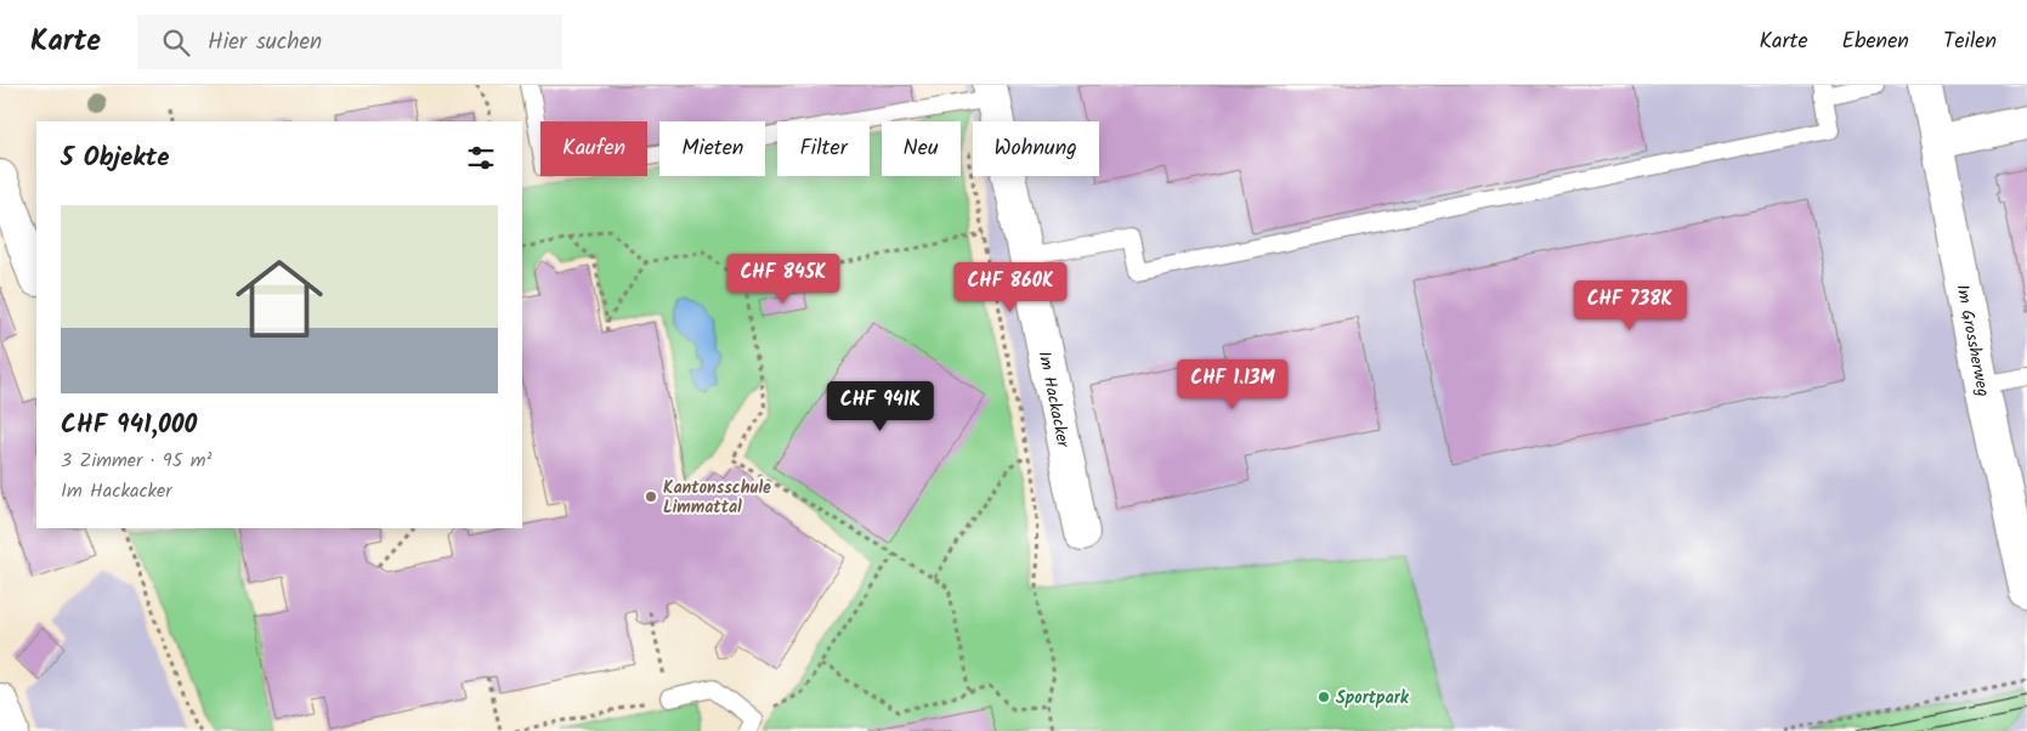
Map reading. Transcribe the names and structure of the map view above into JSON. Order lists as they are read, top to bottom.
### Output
{
  "streets": {
    "street": ["Im Grossherweg", "Im Hackacker"]
  },
  "places": ["Kantonsschule Limmattal", "Sportpark"],
  "page": {
    "header": "Karte",
    "search": "Hier suchen",
    "nav": ["Karte", "Ebenen", "Teilen"],
    "chip": [
      "Kaufen",
      "Mieten",
      "Filter",
      "Neu",
      "Wohnung"
    ],
    "heading": "5 Objekte",
    "list": [
      {
        "name": "CHF 941,000",
        "note": "3 Zimmer · 95 m² · Im Hackacker"
      }
    ],
    "price": [
      "CHF 845K",
      "CHF 860K",
      "CHF 738K",
      "CHF 1.13M",
      "CHF 941K"
    ]
  }
}
